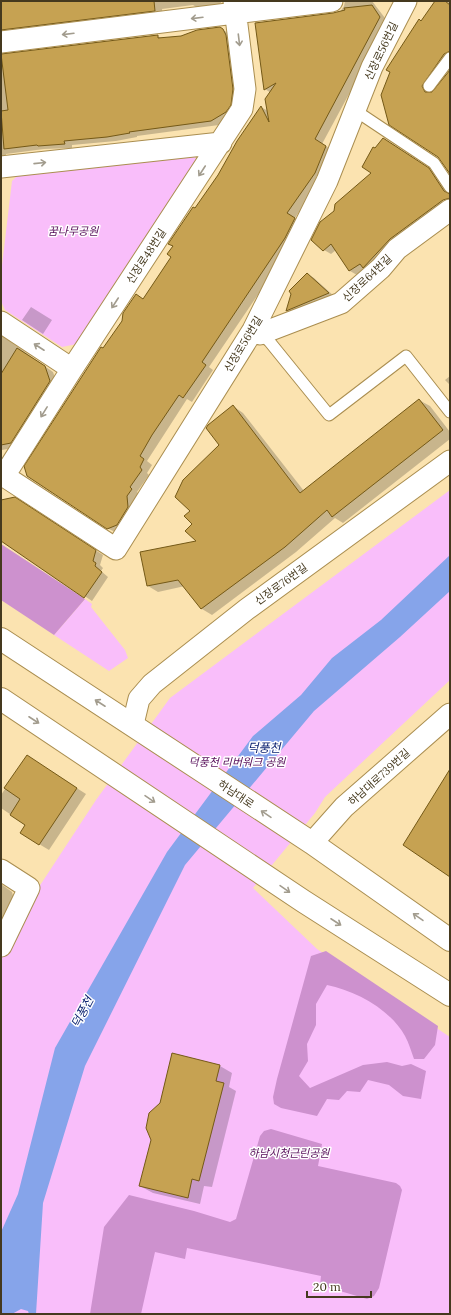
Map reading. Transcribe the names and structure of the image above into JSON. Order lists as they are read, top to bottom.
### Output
{
  "streets": {
    "main road": ["하남대로"],
    "street": [
      "신장로56번길",
      "신장로48번길",
      "신장로64번길",
      "신장로76번길",
      "하남대로739번길"
    ]
  },
  "crossings": [
    ["신장로56번길", "신장로48번길"],
    ["신장로56번길", "신장로64번길"],
    ["신장로76번길", "하남대로"],
    ["하남대로739번길", "하남대로"]
  ],
  "one_way": ["신장로48번길"],
  "water": ["덕풍천"],
  "parks": ["꿈나무공원", "덕풍천 리버워크 공원", "하남시청근린공원"],
  "scale_bar": "20 m"
}
